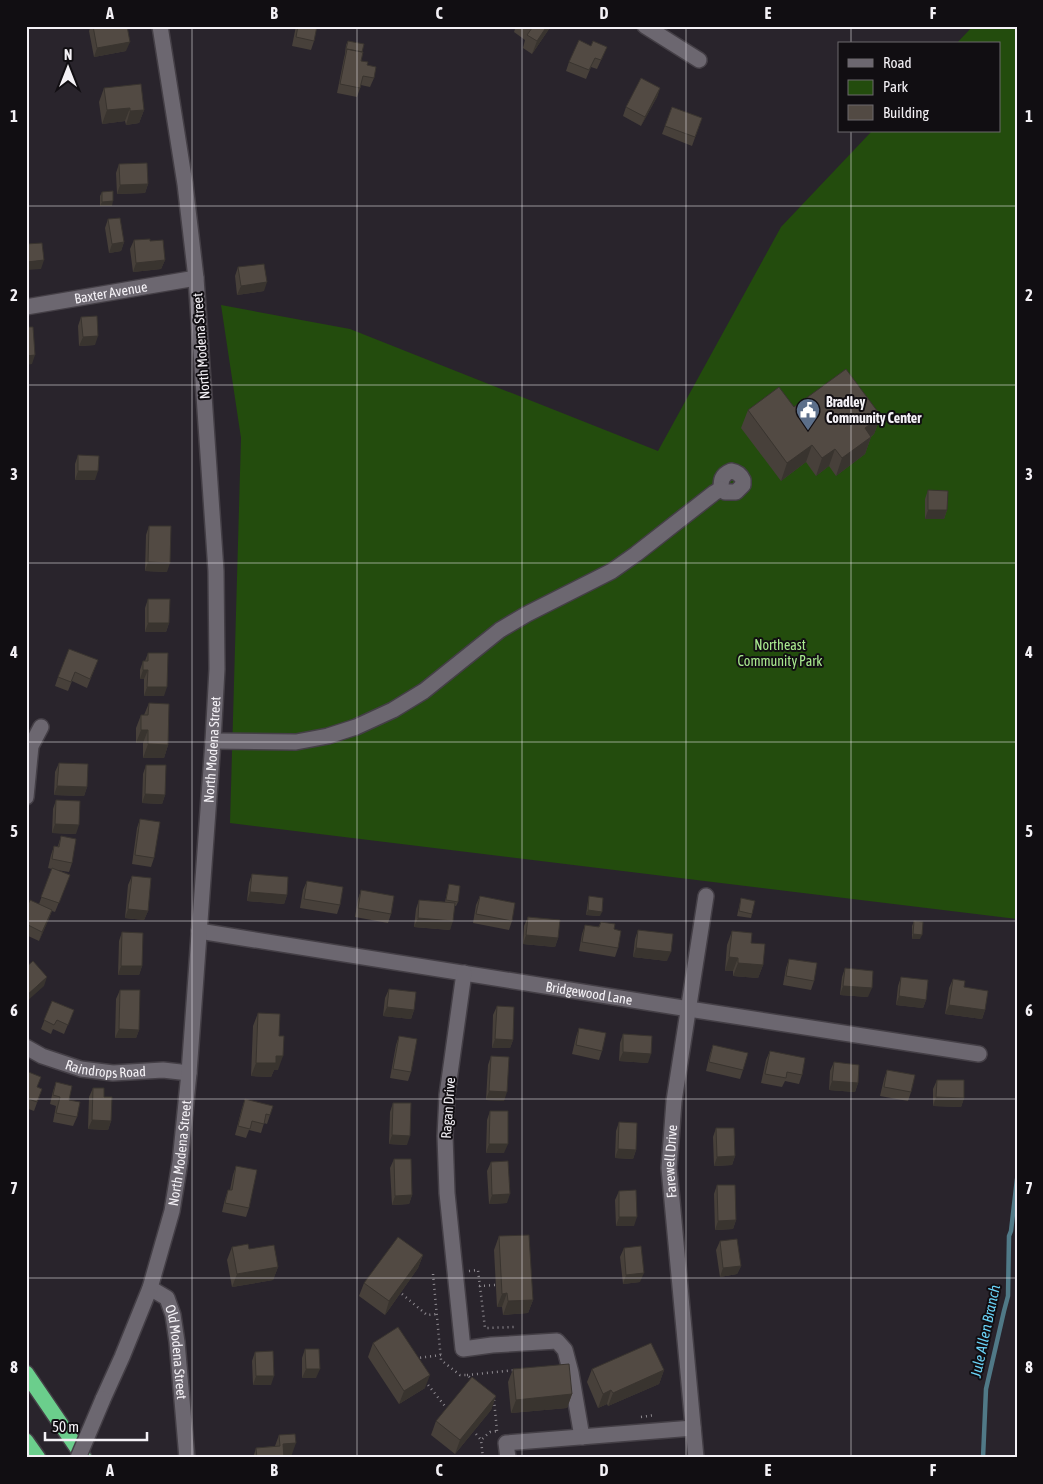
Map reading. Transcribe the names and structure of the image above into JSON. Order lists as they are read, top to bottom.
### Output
{
  "streets": {
    "street": [
      "Baxter Avenue",
      "North Modena Street",
      "Bridgewood Lane",
      "Raindrops Road",
      "Ragan Drive",
      "Farewell Drive",
      "Old Modena Street"
    ]
  },
  "crossings": [
    ["Baxter Avenue", "North Modena Street"],
    ["North Modena Street", "Bridgewood Lane"],
    ["North Modena Street", "Raindrops Road"],
    ["North Modena Street", "Old Modena Street"],
    ["Bridgewood Lane", "Ragan Drive"],
    ["Bridgewood Lane", "Farewell Drive"]
  ],
  "water": ["Jule Allen Branch"],
  "parks": ["Northeast Community Park"],
  "places": {
    "public building": ["Bradley Community Center"]
  },
  "legend": ["Road", "Park", "Building"],
  "scale_bar": "50 m",
  "north": "top",
  "grid": {
    "columns": [
      "A",
      "B",
      "C",
      "D",
      "E",
      "F"
    ],
    "rows": [
      "1",
      "2",
      "3",
      "4",
      "5",
      "6",
      "7",
      "8"
    ]
  }
}
